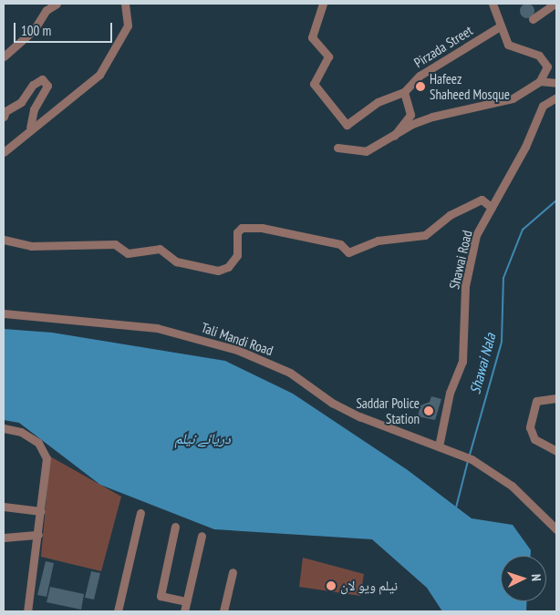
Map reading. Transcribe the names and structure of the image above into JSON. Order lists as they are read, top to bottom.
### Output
{
  "streets": {
    "street": ["Pirzada Street", "Shawai Road", "Tali Mandi Road"]
  },
  "crossings": [
    ["Shawai Road", "Tali Mandi Road"]
  ],
  "water": ["Shawai Nala", "دریائے نیلم"],
  "places": ["Hafeez Shaheed Mosque", "Saddar Police Station", "نیلم ویو لان"],
  "scale_bar": "100 m",
  "north": "right"
}
